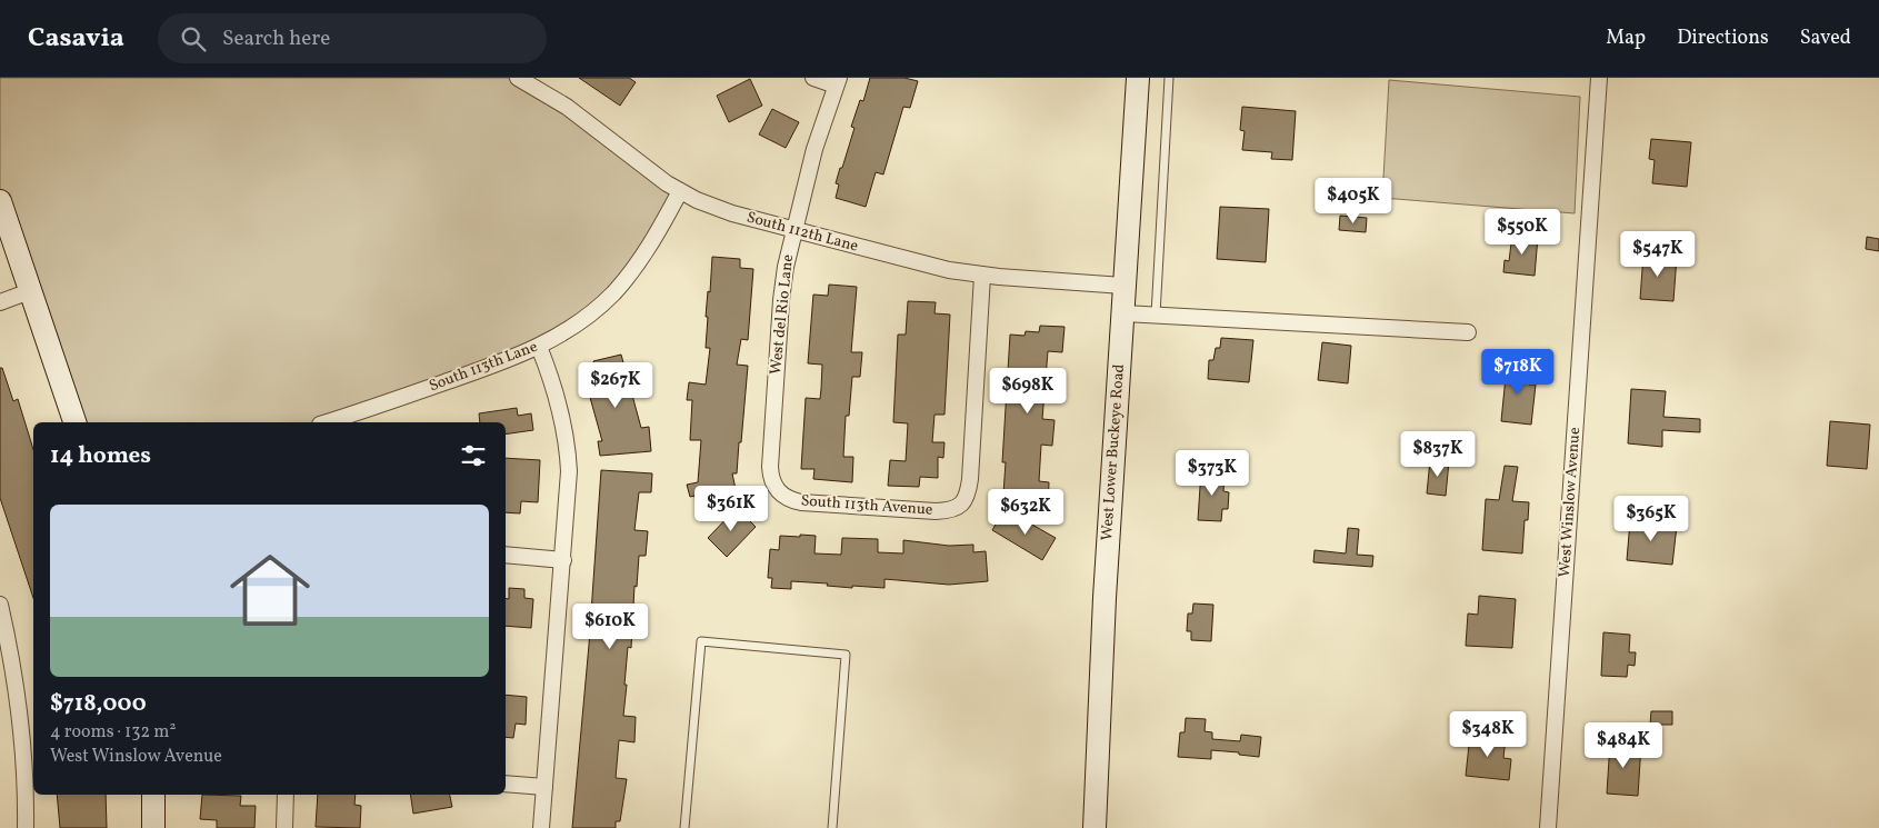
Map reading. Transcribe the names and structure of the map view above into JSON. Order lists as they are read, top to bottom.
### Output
{
  "streets": {
    "main road": ["West Lower Buckeye Road"],
    "street": [
      "South 112th Lane",
      "West del Rio Lane",
      "South 113th Lane",
      "West Winslow Avenue",
      "South 113th Avenue"
    ]
  },
  "crossings": [
    ["South 112th Lane", "West del Rio Lane"],
    ["South 112th Lane", "South 113th Lane"],
    ["South 112th Lane", "West Lower Buckeye Road"],
    ["South 112th Lane", "South 113th Avenue"],
    ["West del Rio Lane", "South 113th Avenue"]
  ],
  "page": {
    "header": "Casavia",
    "search": "Search here",
    "nav": ["Map", "Directions", "Saved"],
    "price": [
      "$405K",
      "$550K",
      "$547K",
      "$718K",
      "$267K",
      "$698K",
      "$837K",
      "$373K",
      "$361K",
      "$632K",
      "$365K",
      "$610K",
      "$348K",
      "$484K"
    ],
    "heading": "14 homes",
    "list": [
      {
        "name": "$718,000",
        "note": "4 rooms · 132 m² · West Winslow Avenue"
      }
    ]
  }
}
